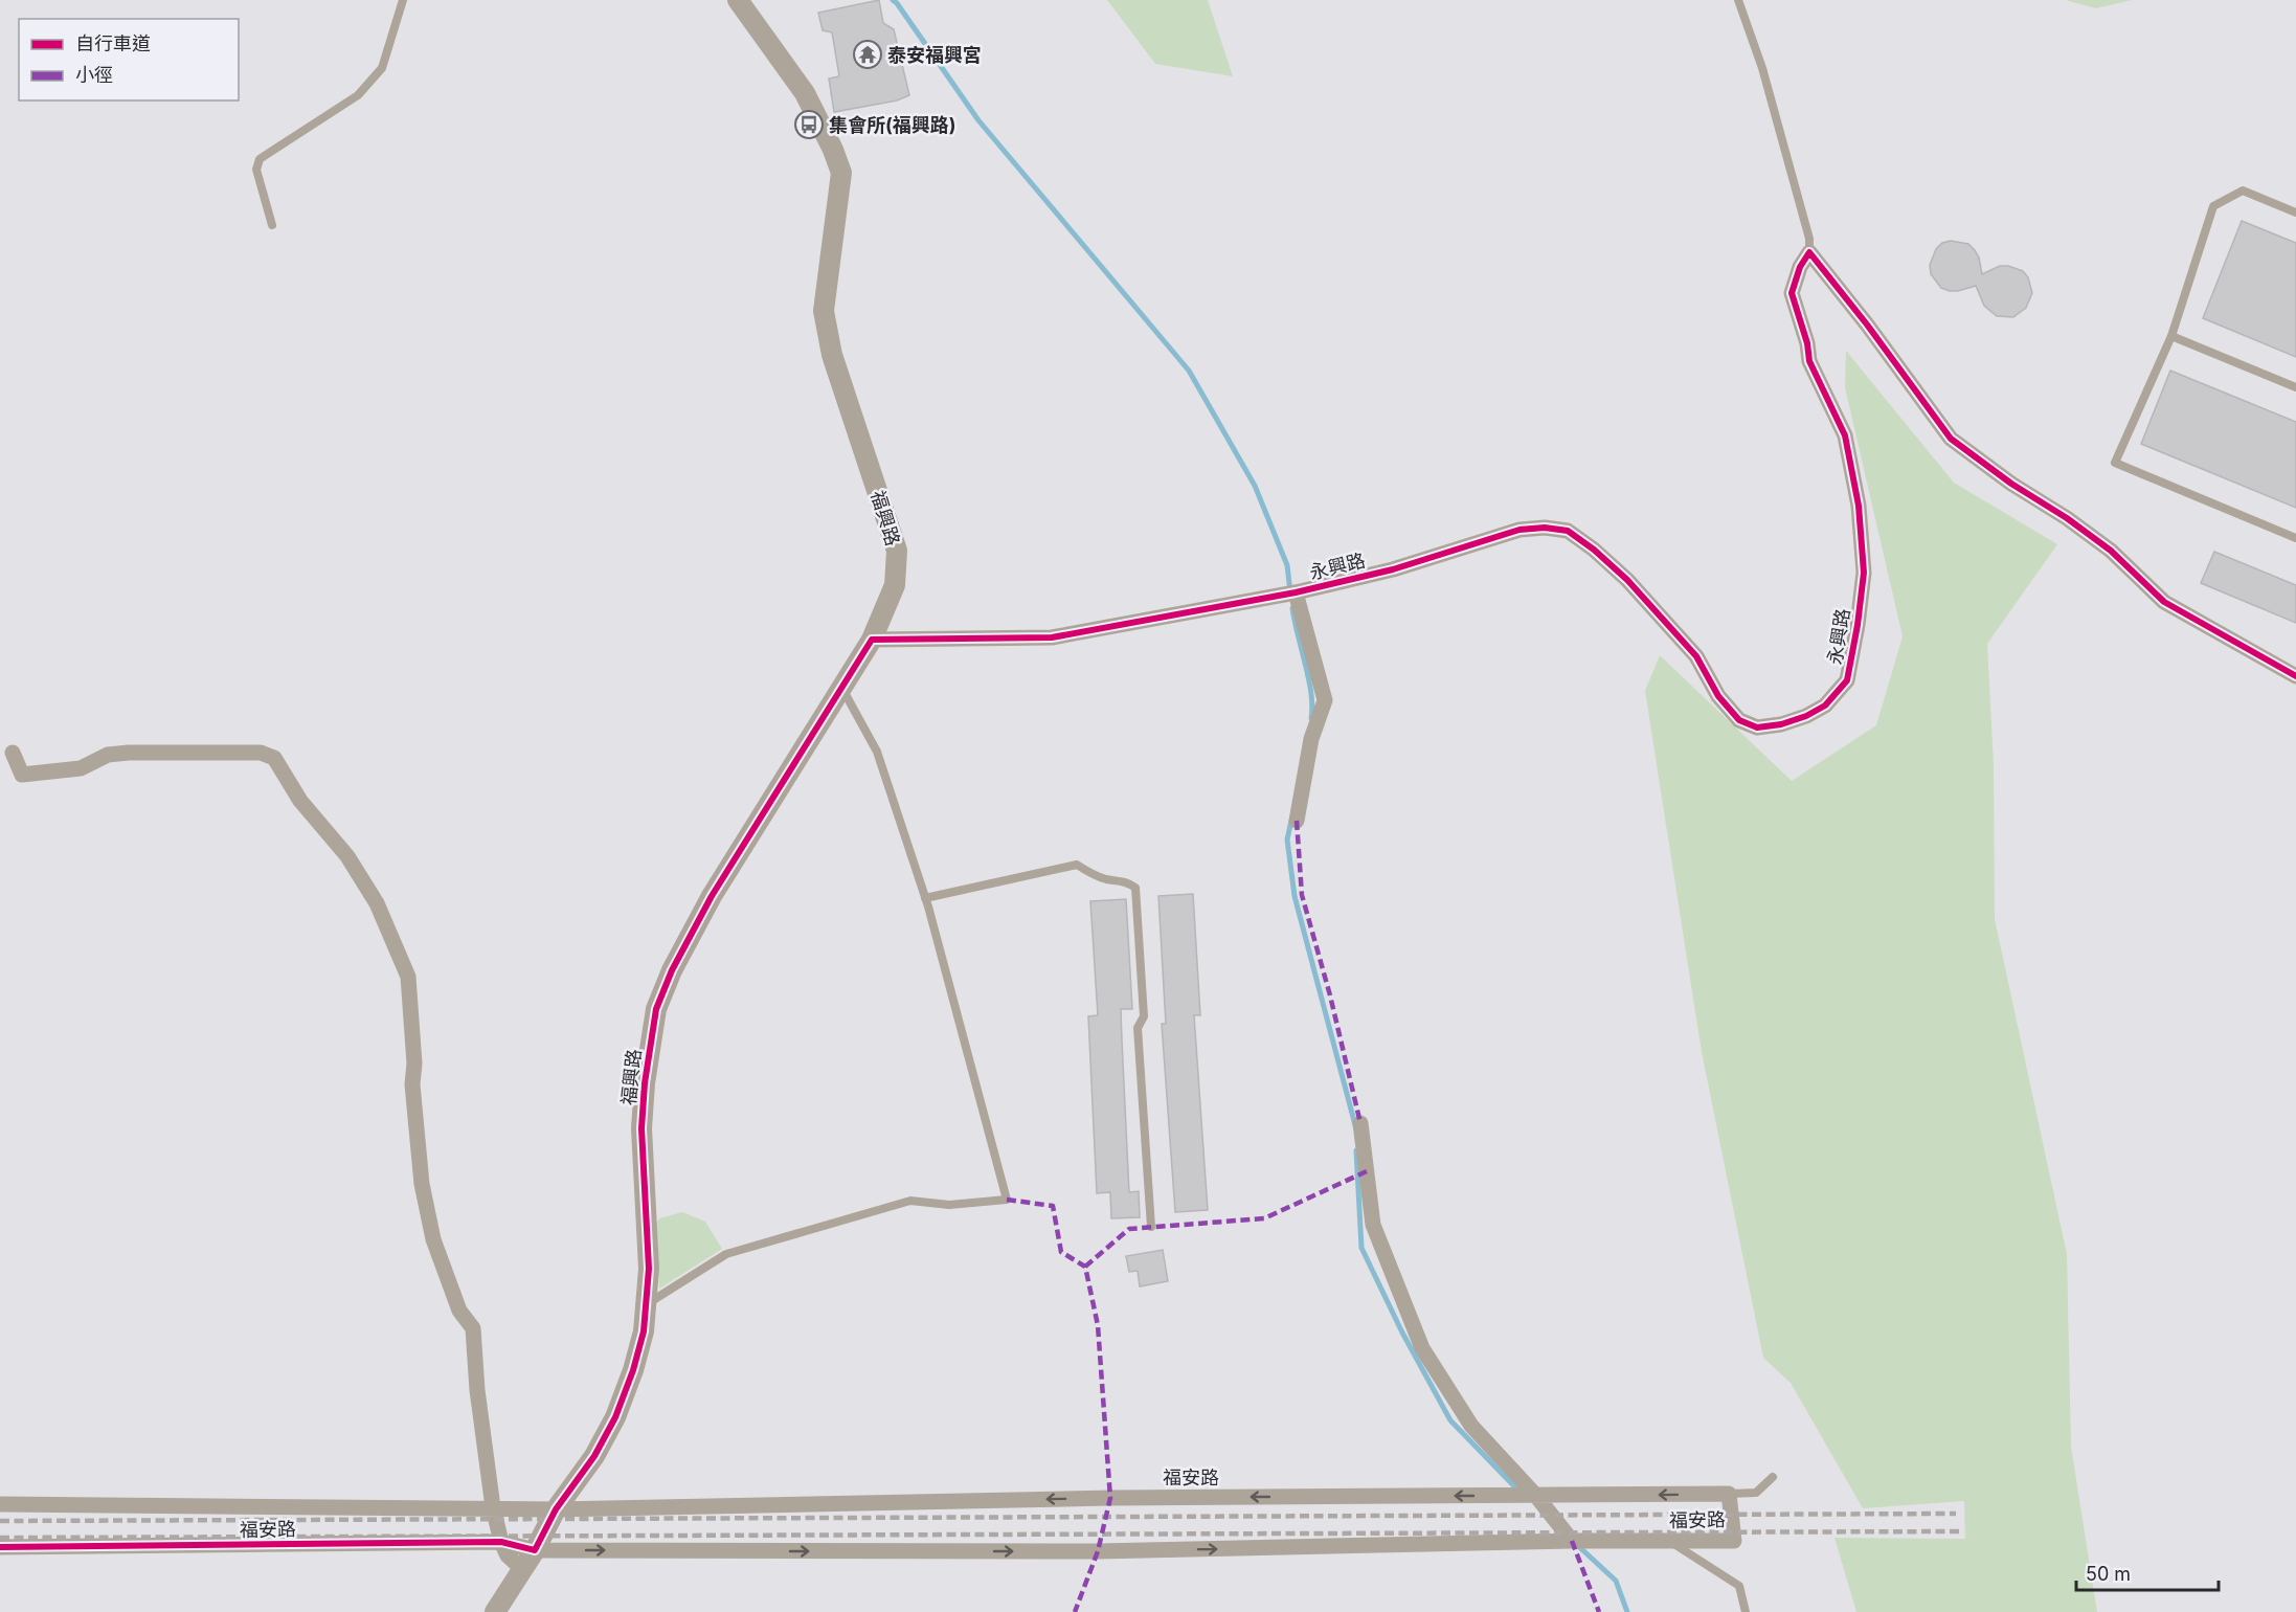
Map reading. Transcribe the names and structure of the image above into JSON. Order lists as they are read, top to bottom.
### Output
{
  "streets": {
    "street": ["福興路", "永興路", "福安路"]
  },
  "crossings": [
    ["福興路", "永興路"],
    ["福興路", "福安路"]
  ],
  "places": {
    "temple": ["泰安福興宮"],
    "bus stop": ["集會所(福興路)"]
  },
  "legend": ["自行車道", "小徑"],
  "scale_bar": "50 m"
}
